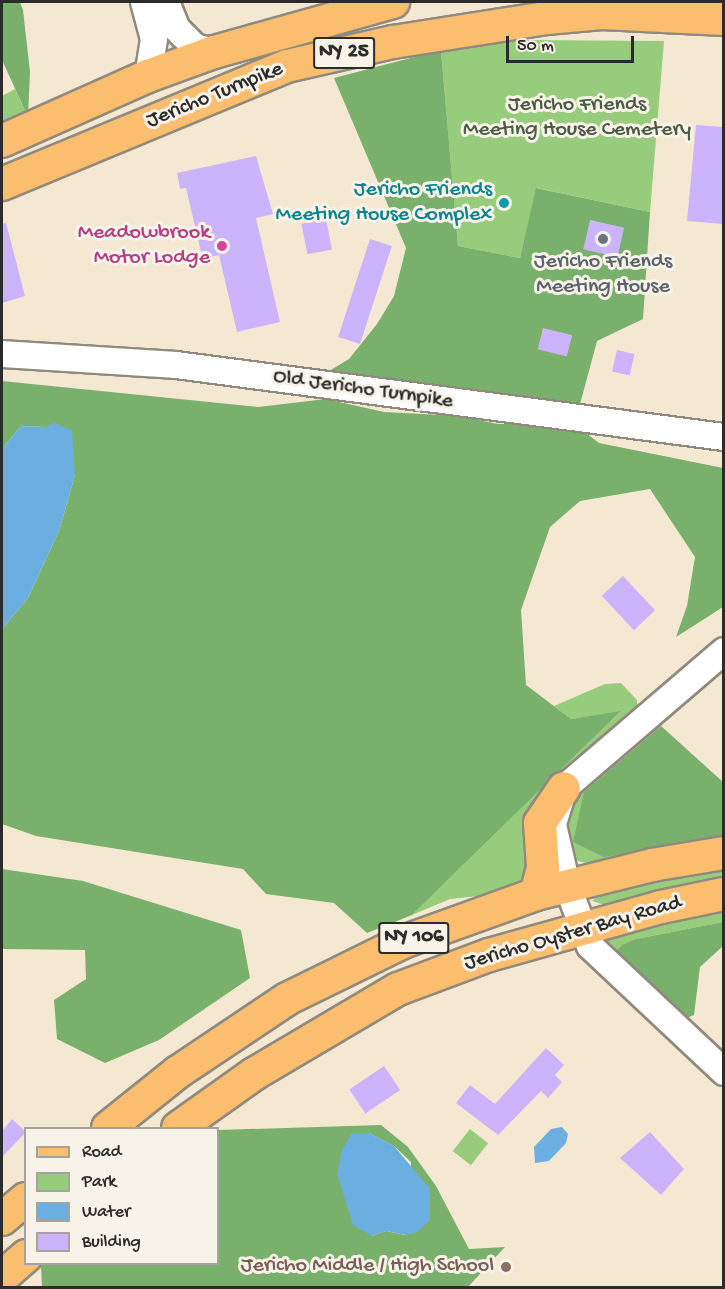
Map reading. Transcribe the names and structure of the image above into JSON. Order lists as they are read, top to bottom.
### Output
{
  "streets": {
    "main road": [
      "NY 25",
      "Jericho Turnpike",
      "Jericho Oyster Bay Road",
      "NY 106"
    ],
    "street": ["Old Jericho Turnpike"]
  },
  "parks": ["Jericho Friends Meeting House Cemetery"],
  "places": [
    "Jericho Friends Meeting House Complex",
    "Jericho Friends Meeting House",
    "Meadowbrook Motor Lodge",
    "Jericho Middle / High School"
  ],
  "legend": [
    "Road",
    "Park",
    "Water",
    "Building"
  ],
  "scale_bar": "50 m"
}
